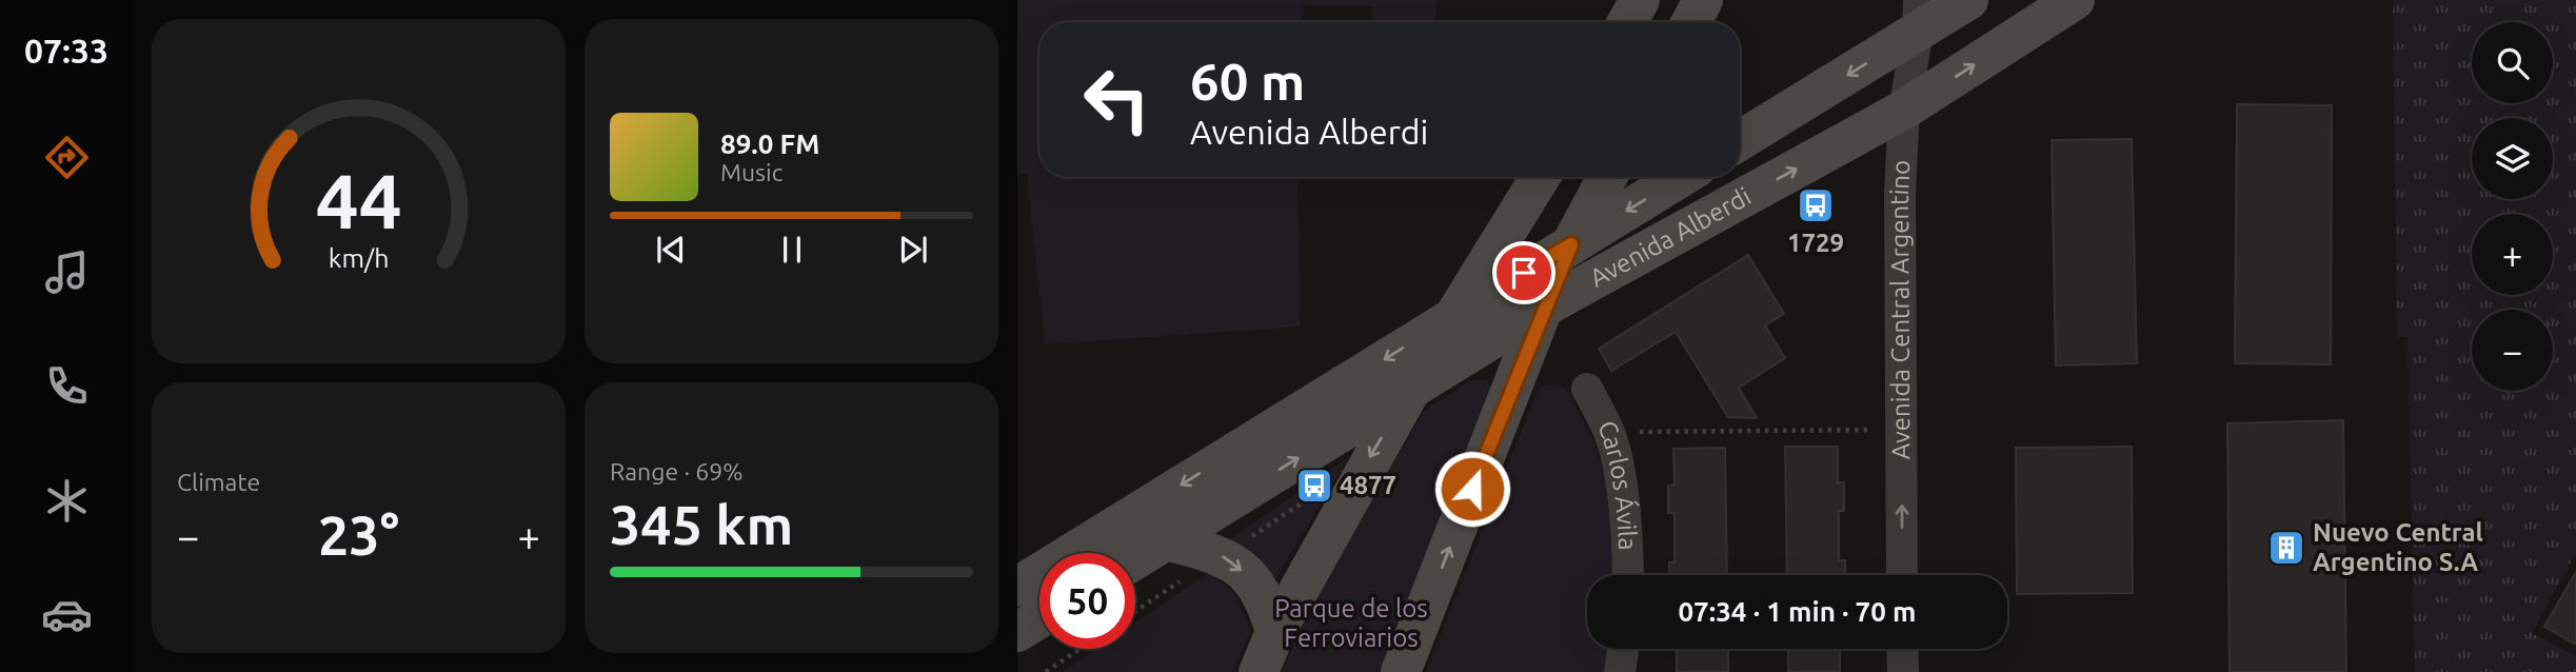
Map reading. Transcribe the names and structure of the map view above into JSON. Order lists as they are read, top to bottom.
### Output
{
  "streets": {
    "main road": ["Avenida Alberdi"],
    "street": ["Avenida Central Argentino", "Carlos Ávila"]
  },
  "crossings": [
    ["Avenida Alberdi", "Avenida Central Argentino"]
  ],
  "parks": ["Parque de los Ferroviarios"],
  "places": {
    "bus stop": ["1729", "4877"],
    "building": ["Nuevo Central Argentino S.A"]
  },
  "page": {
    "tabs": "07:33",
    "map_buttons": ["+", "−"],
    "turn": ["60 m", "Avenida Alberdi"],
    "song": ["89.0 FM", "Music"],
    "tile": [
      "Climate",
      ["Range · 69%", "345 km"]
    ],
    "heat": ["−", "23°", "+"],
    "limit": "50",
    "trip": "07:34 · 1 min · 70 m",
    "gauge": ["44", "km/h"]
  }
}
